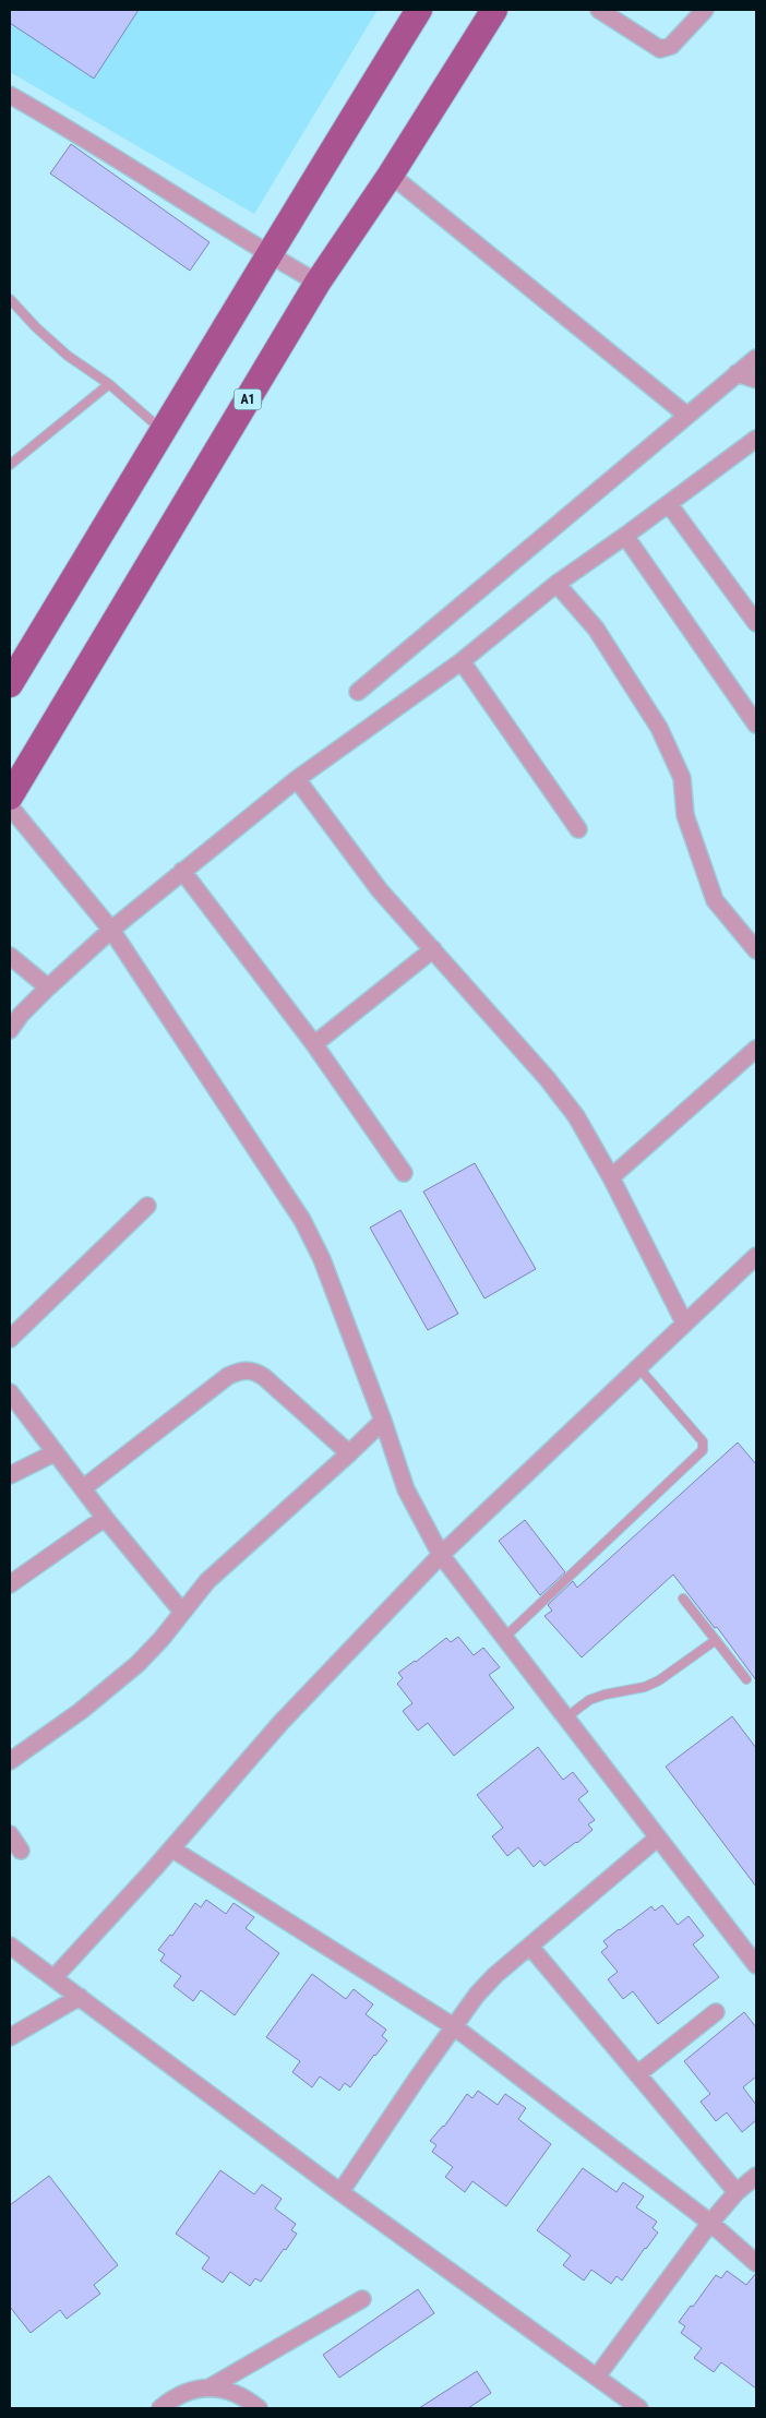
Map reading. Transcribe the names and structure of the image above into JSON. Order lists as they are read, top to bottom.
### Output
{
  "streets": {
    "main road": ["A1"]
  }
}
